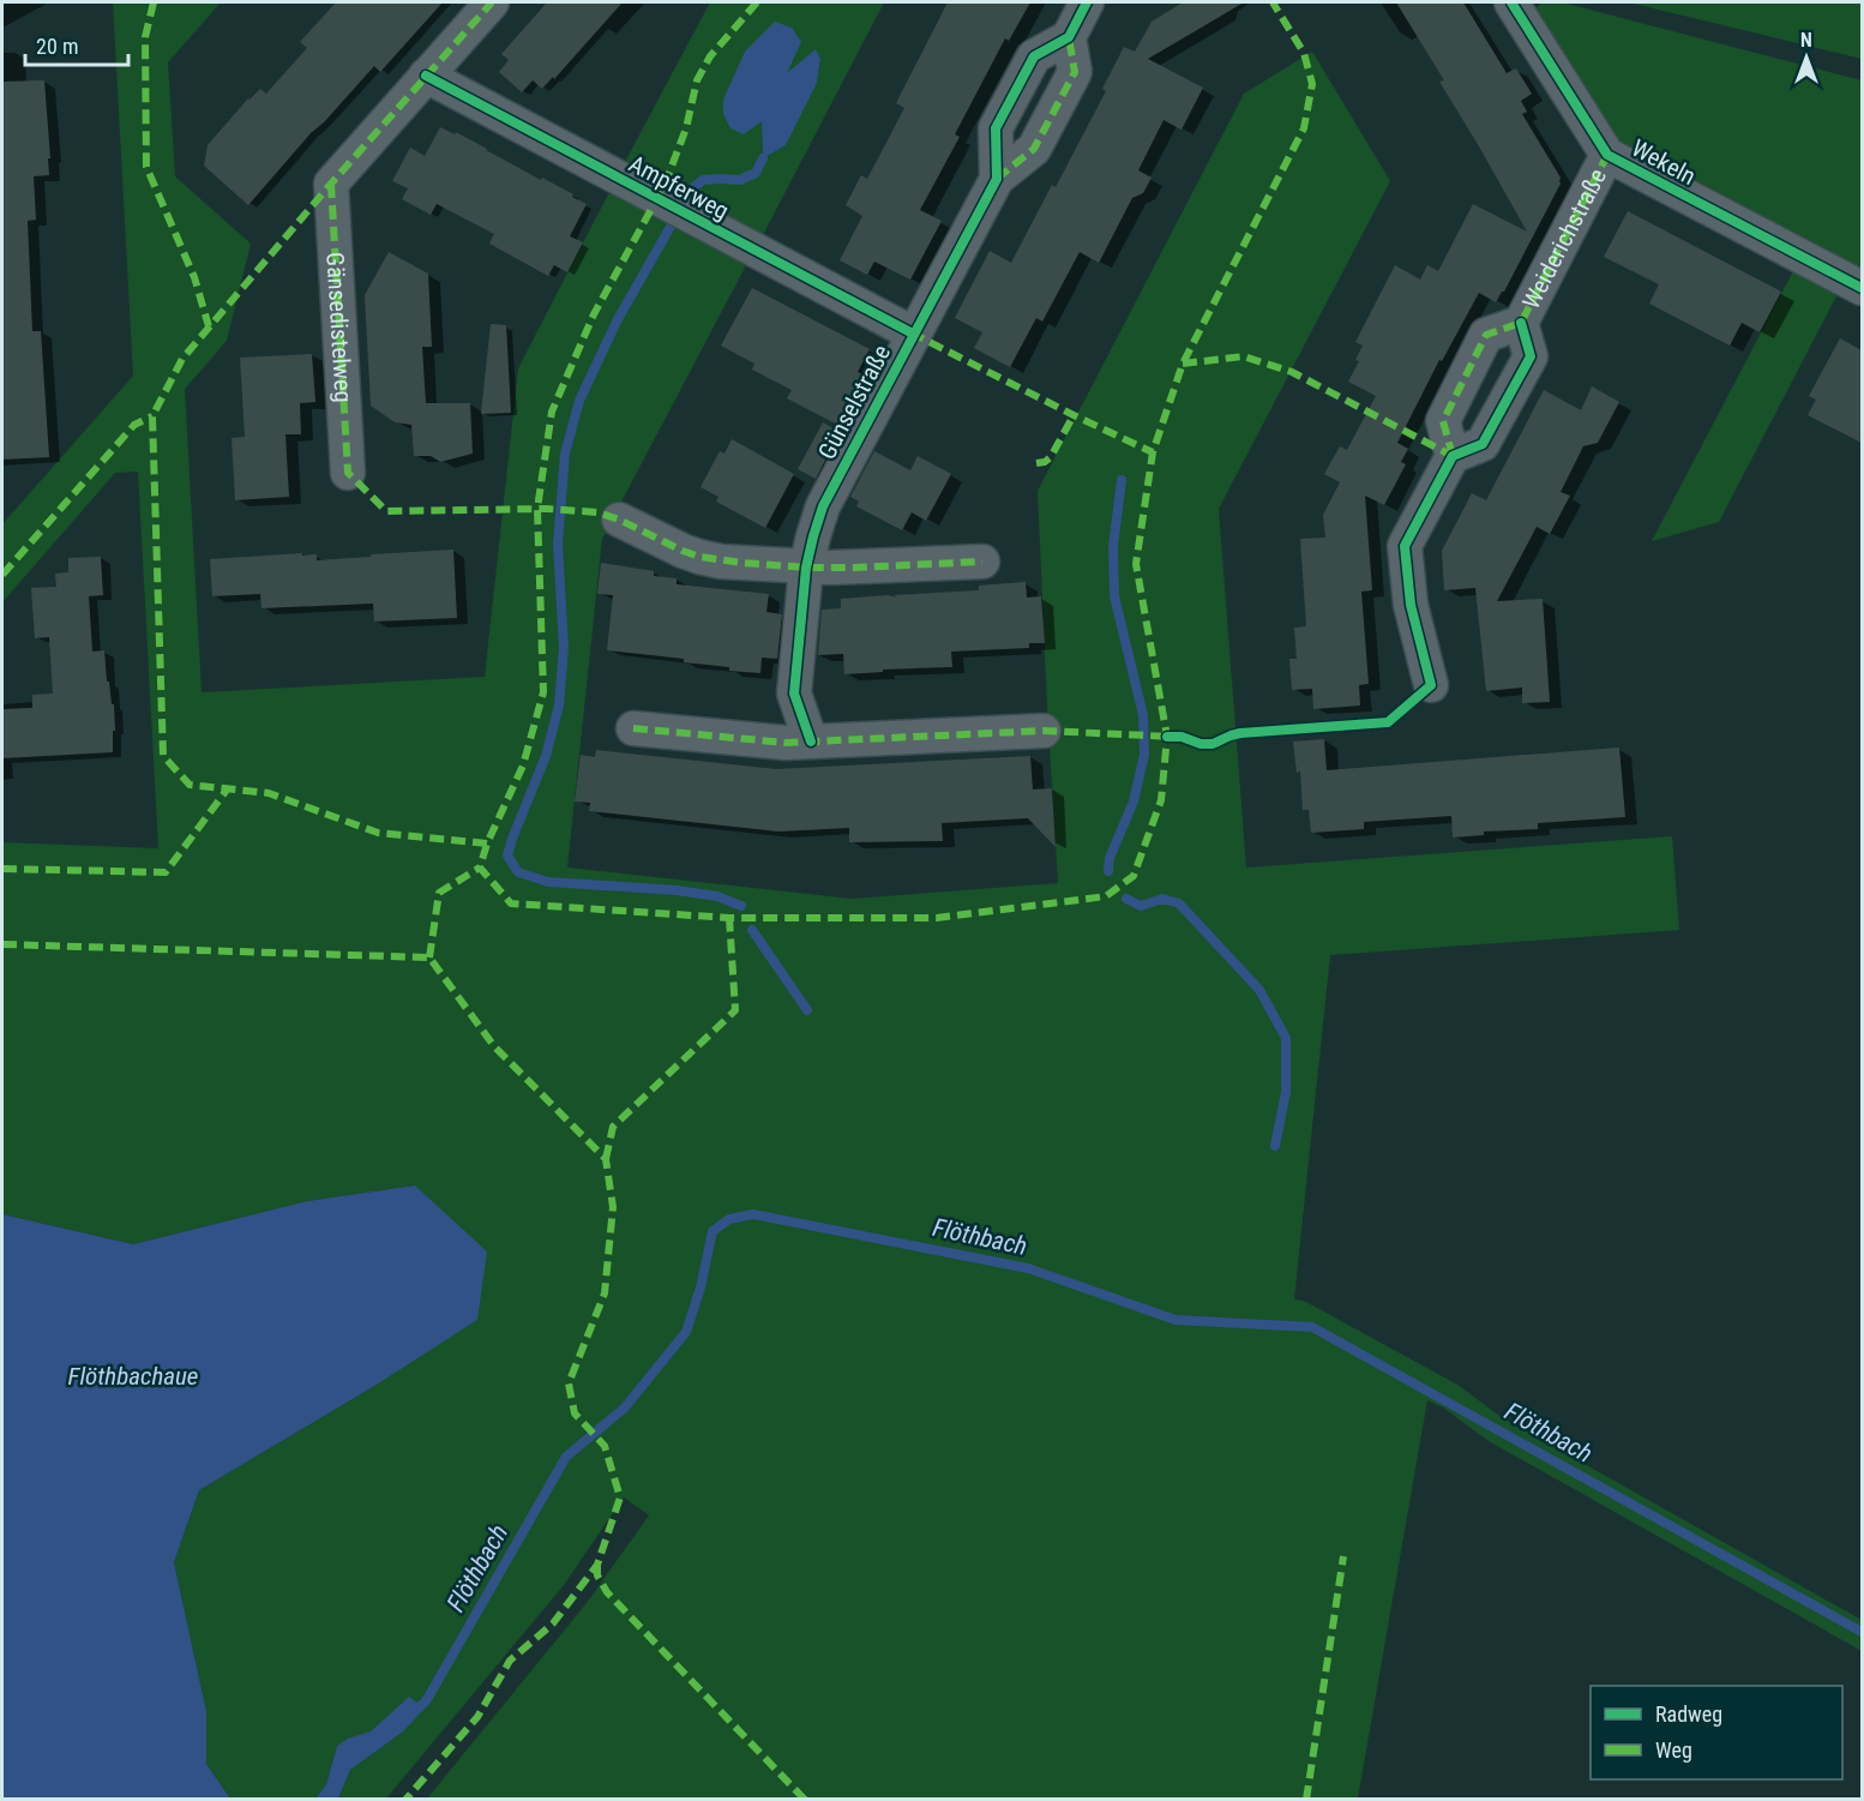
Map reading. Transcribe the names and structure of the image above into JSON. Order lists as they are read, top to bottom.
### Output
{
  "streets": {
    "street": [
      "Wekeln",
      "Ampferweg",
      "Weiderichstraße",
      "Gänsedistelweg",
      "Günselstraße"
    ]
  },
  "crossings": [
    ["Wekeln", "Weiderichstraße"],
    ["Ampferweg", "Gänsedistelweg"],
    ["Ampferweg", "Günselstraße"]
  ],
  "water": ["Flöthbach", "Flöthbachaue"],
  "legend": ["Radweg", "Weg"],
  "scale_bar": "20 m",
  "north": "top"
}
